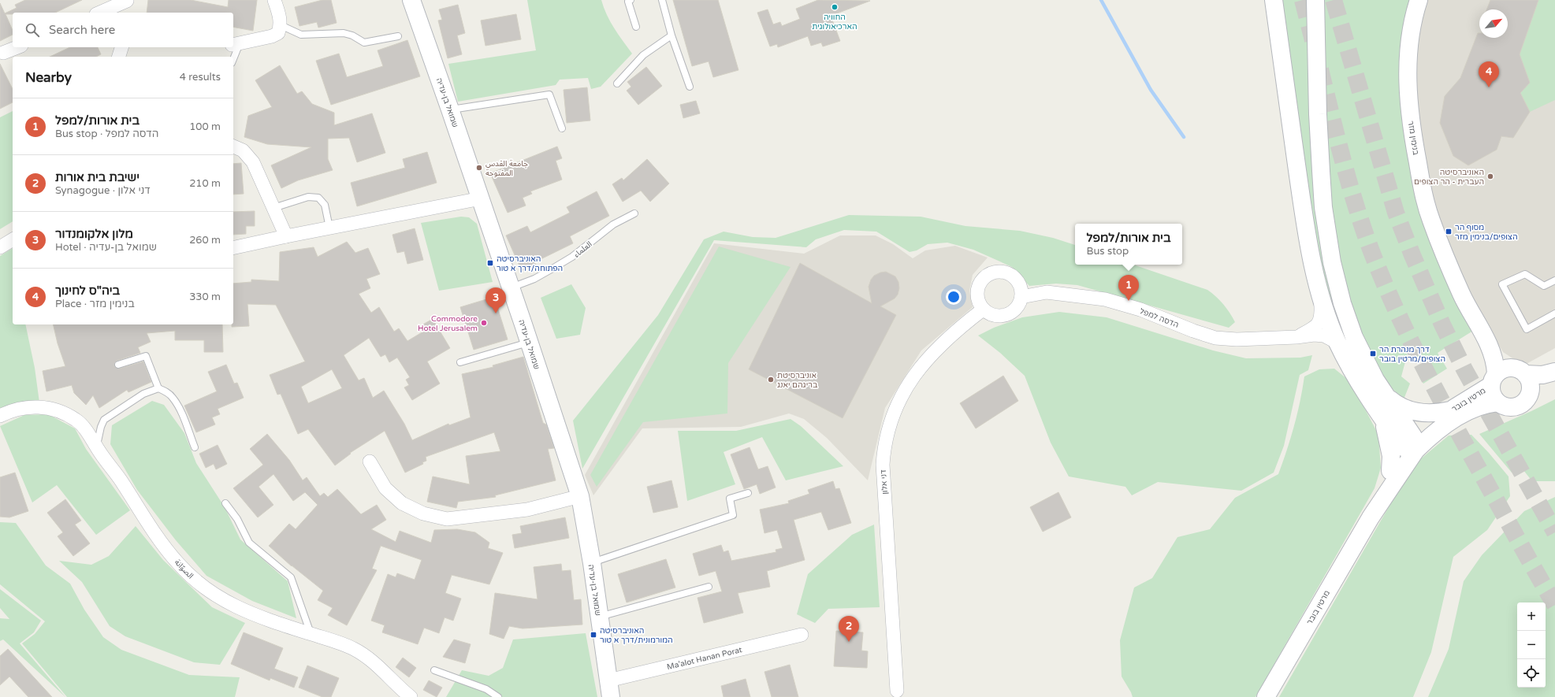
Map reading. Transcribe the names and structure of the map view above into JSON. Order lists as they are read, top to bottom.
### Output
{
  "streets": {
    "street": [
      "שמואל בן-עדיה",
      "בנימין מזר",
      "הדסה למפל",
      "מרטין בובר",
      "דני אלון",
      "الصوّانة",
      "Ma’alot Hanan Porat"
    ],
    "lane": ["العلماء"]
  },
  "crossings": [
    ["שמואל בן-עדיה", "العلماء"],
    ["שמואל בן-עדיה", "Ma’alot Hanan Porat"],
    ["בנימין מזר", "מרטין בובר"],
    ["הדסה למפל", "דני אלון"]
  ],
  "places": {
    "other": [
      "החוויה הארכיאולוגית",
      "جامعة القدس المفتوحة",
      "האוניברסיטה העברית - הר הצופים",
      "Commodore Hotel Jerusalem",
      "אוניברסיטת בריגהם יאנג"
    ],
    "transit": [
      "מסוף הר הצופים/בנימין מזר",
      "האוניברסיטה הפתוחה/דרך א טור",
      "דרך מנהרת הר הצופים/מרטין בובר",
      "האוניברסיטה המורמונית/דרך א טור"
    ]
  },
  "north": "top right",
  "page": {
    "search": "Search here",
    "heading": ["Nearby", "4 results"],
    "pins": [
      "4",
      "1",
      "3",
      "2"
    ],
    "list": [
      {
        "mark": "1",
        "name": "בית אורות/למפל",
        "note": "Bus stop · הדסה למפל",
        "value": "100 m"
      },
      {
        "mark": "2",
        "name": "ישיבת בית אורות",
        "note": "Synagogue · דני אלון",
        "value": "210 m"
      },
      {
        "mark": "3",
        "name": "מלון אלקומנדור",
        "note": "Hotel · שמואל בן-עדיה",
        "value": "260 m"
      },
      {
        "mark": "4",
        "name": "ביה\"ס לחינוך",
        "note": "Place · בנימין מזר",
        "value": "330 m"
      }
    ],
    "popup": ["בית אורות/למפל", "Bus stop"],
    "map_buttons": ["+", "−"]
  }
}
